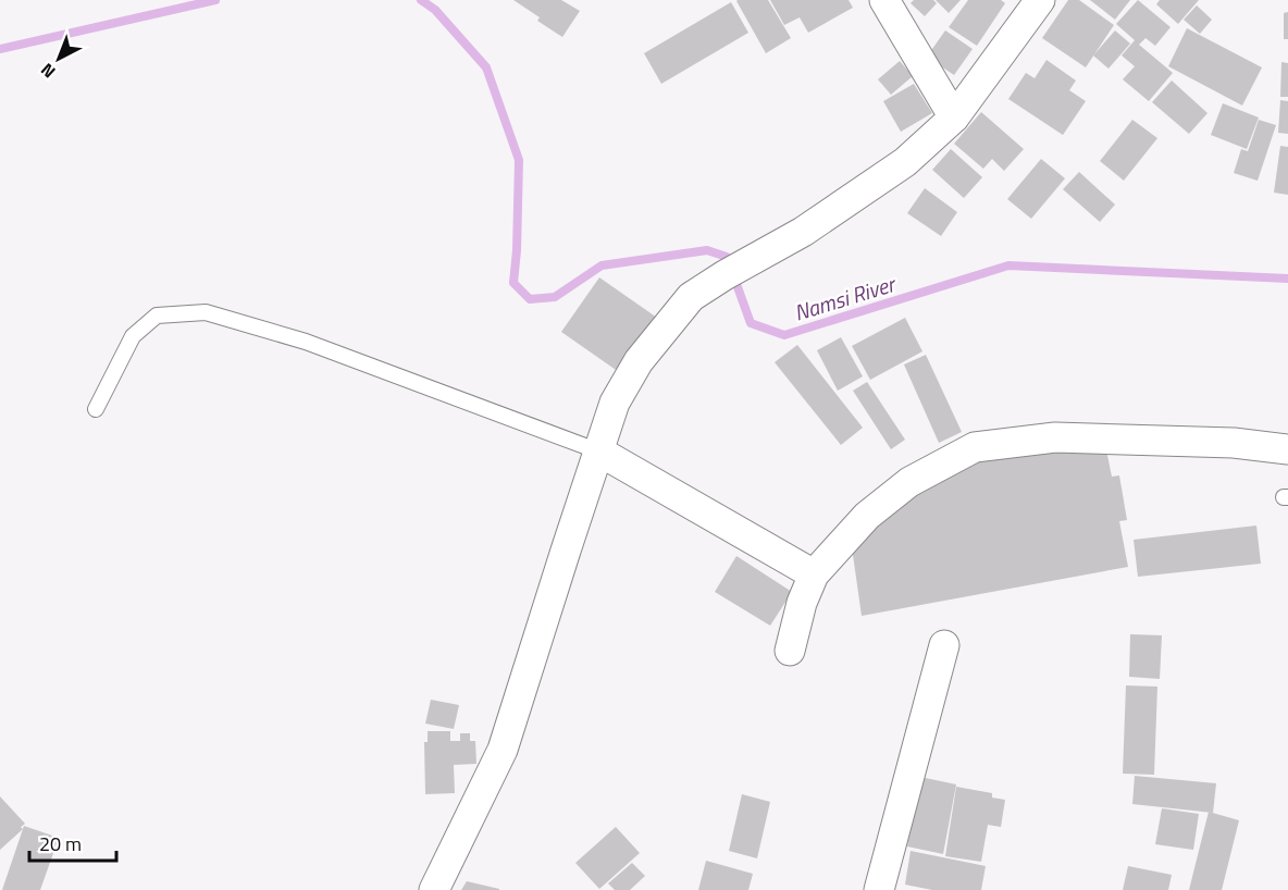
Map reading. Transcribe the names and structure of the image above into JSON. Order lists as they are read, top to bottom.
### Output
{
  "water": ["Namsi River"],
  "scale_bar": "20 m",
  "north": "bottom left"
}
